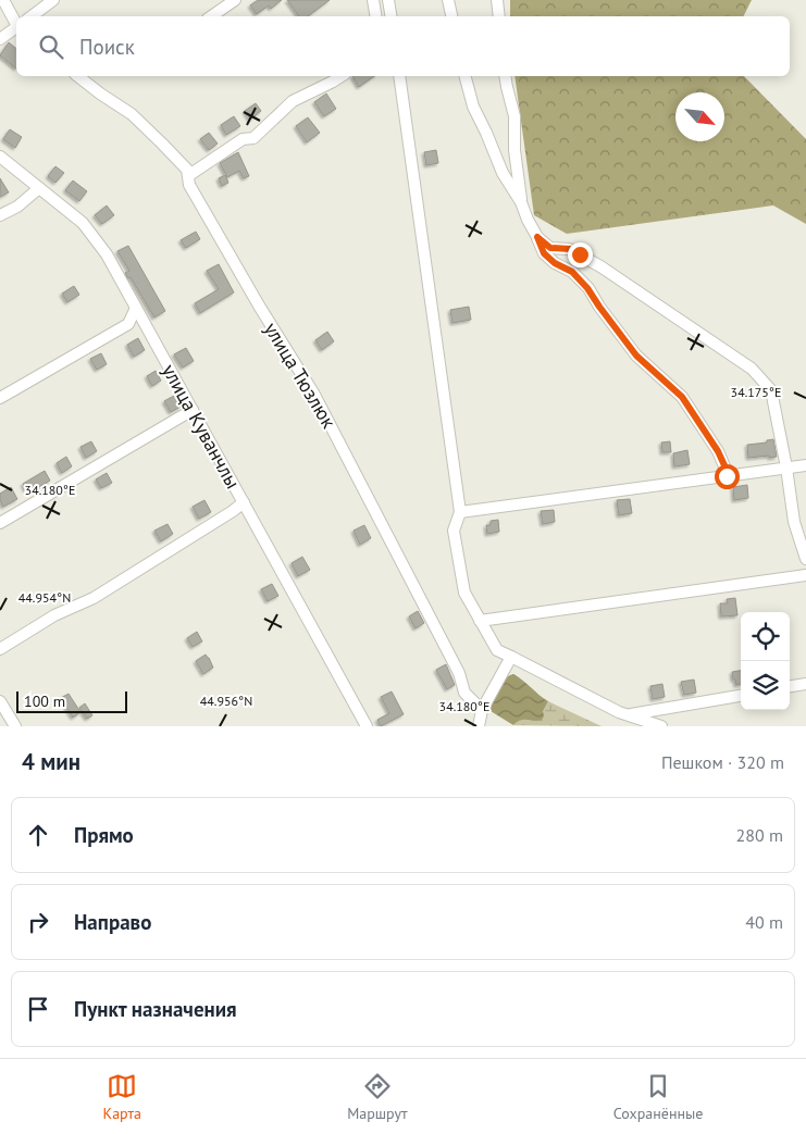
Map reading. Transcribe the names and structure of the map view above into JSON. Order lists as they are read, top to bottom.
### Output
{
  "streets": {
    "street": ["улица Тюзлюк", "улица Куванчлы"]
  },
  "scale_bar": "100 m",
  "north": "bottom right",
  "page": {
    "search": "Поиск",
    "scale": "100 m",
    "heading": ["4 мин", "Пешком · 320 m"],
    "list": [
      ["Прямо", "280 m"],
      ["Направо", "40 m"],
      "Пункт назначения"
    ],
    "nav": ["Карта", "Маршрут", "Сохранённые"]
  },
  "coordinates": [
    "34.175°E",
    "34.180°E",
    "44.954°N",
    "44.956°N"
  ]
}
